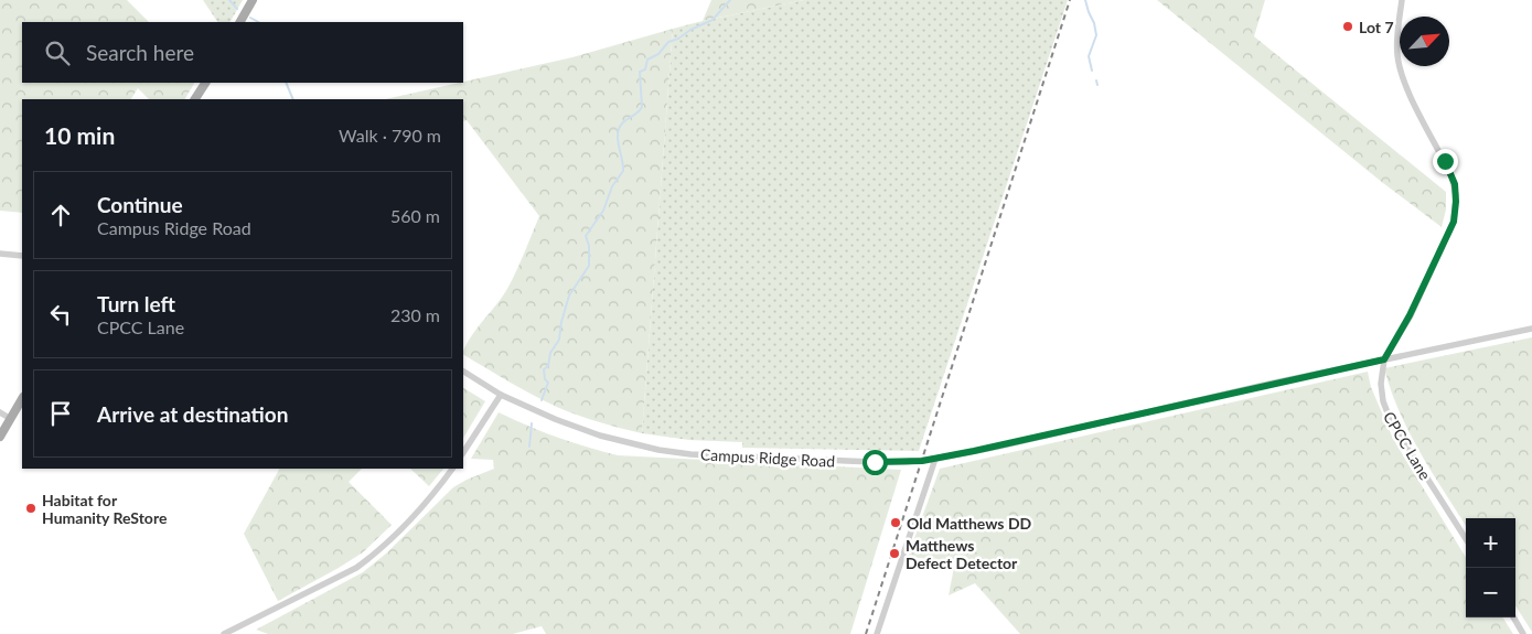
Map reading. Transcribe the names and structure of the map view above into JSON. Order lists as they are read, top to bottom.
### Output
{
  "streets": {
    "street": ["CPCC Lane", "Campus Ridge Road"]
  },
  "crossings": [
    ["CPCC Lane", "Campus Ridge Road"]
  ],
  "places": [
    "Lot 7",
    "Habitat for Humanity ReStore",
    "Old Matthews DD",
    "Matthews Defect Detector"
  ],
  "north": "top right",
  "page": {
    "search": "Search here",
    "heading": ["10 min", "Walk · 790 m"],
    "list": [
      ["Continue", "Campus Ridge Road", "560 m"],
      ["Turn left", "CPCC Lane", "230 m"],
      "Arrive at destination"
    ],
    "map_buttons": ["+", "−"]
  }
}
